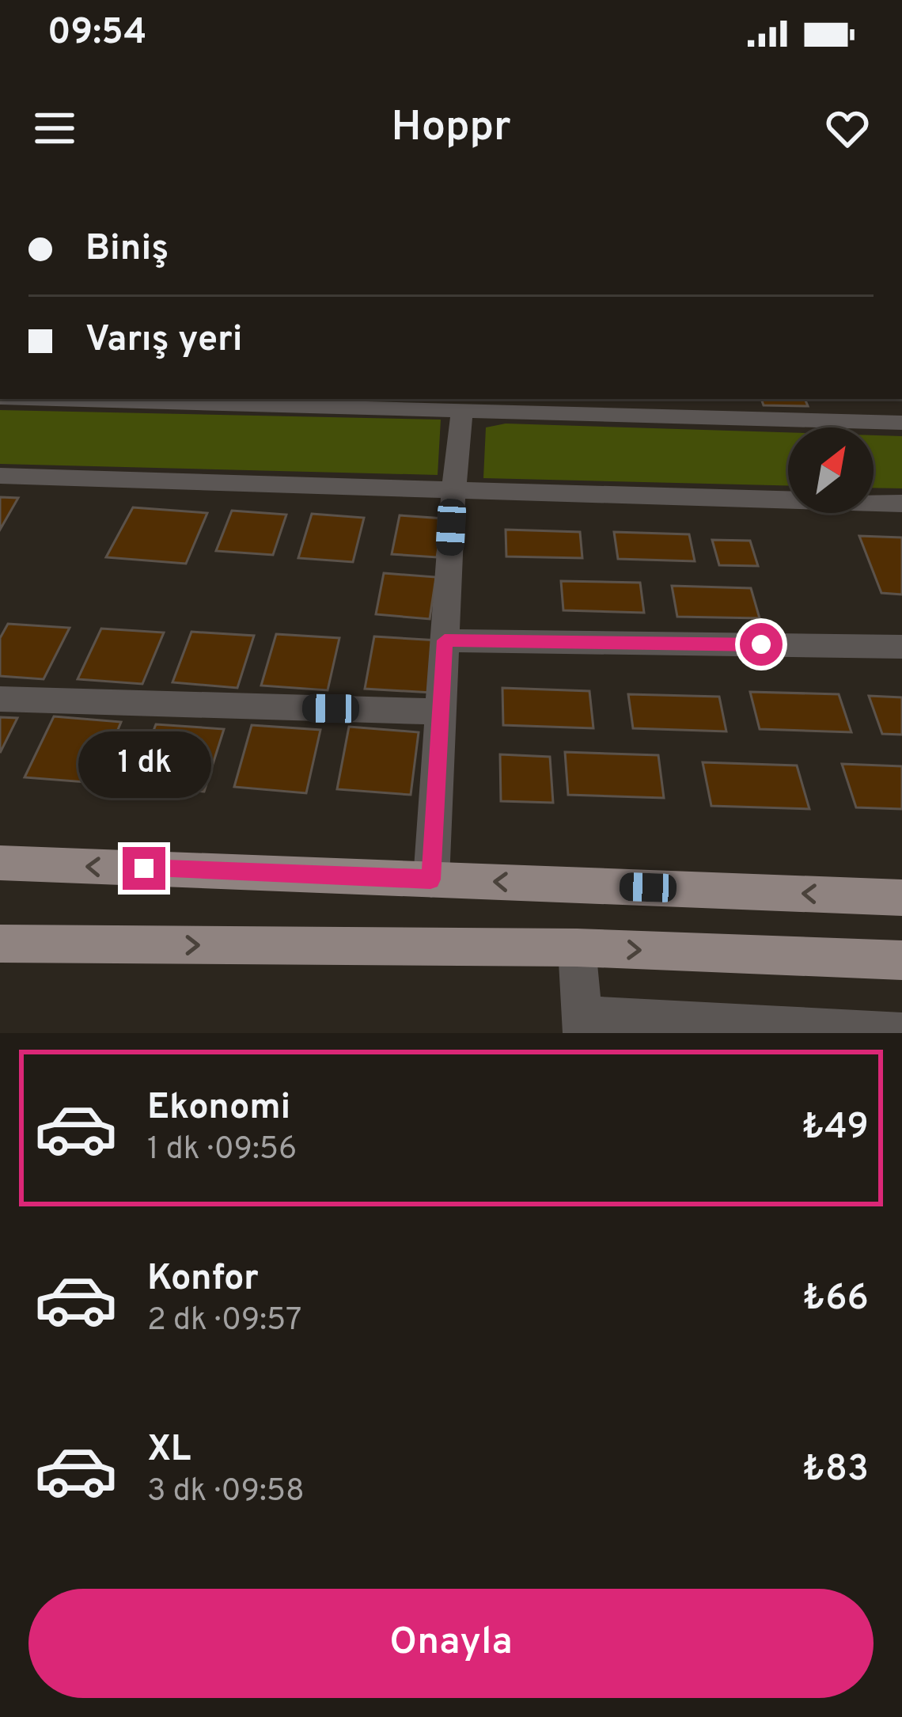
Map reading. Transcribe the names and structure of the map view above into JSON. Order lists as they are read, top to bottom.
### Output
{
  "north": "top right",
  "page": {
    "status": "09:54",
    "header": "Hoppr",
    "banner": ["Biniş", "Varış yeri"],
    "bubble": "1 dk",
    "list": [
      {
        "name": "Ekonomi",
        "note": "1 dk · 09:56",
        "value": "₺49"
      },
      {
        "name": "Konfor",
        "note": "2 dk · 09:57",
        "value": "₺66"
      },
      {
        "name": "XL",
        "note": "3 dk · 09:58",
        "value": "₺83"
      }
    ],
    "buttons": "Onayla"
  }
}
